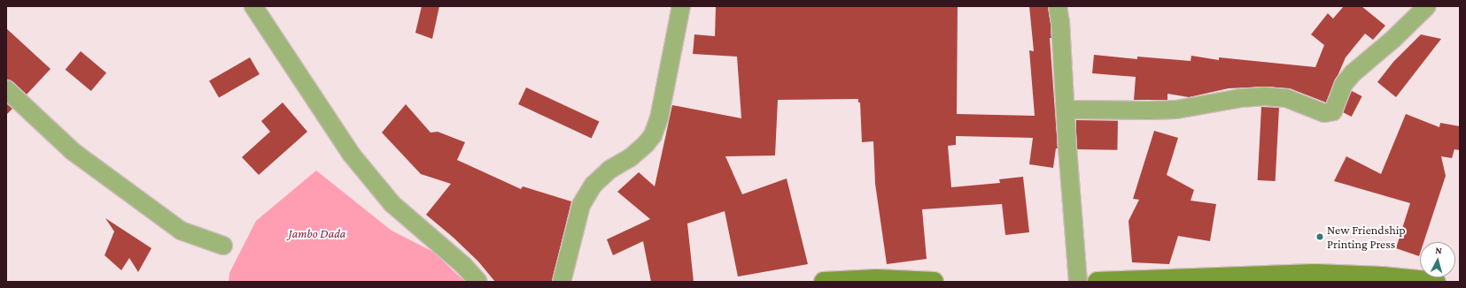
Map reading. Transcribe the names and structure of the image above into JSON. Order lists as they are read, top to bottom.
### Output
{
  "parks": ["Jambo Dada"],
  "places": ["New Friendship Printing Press"],
  "north": "top"
}
